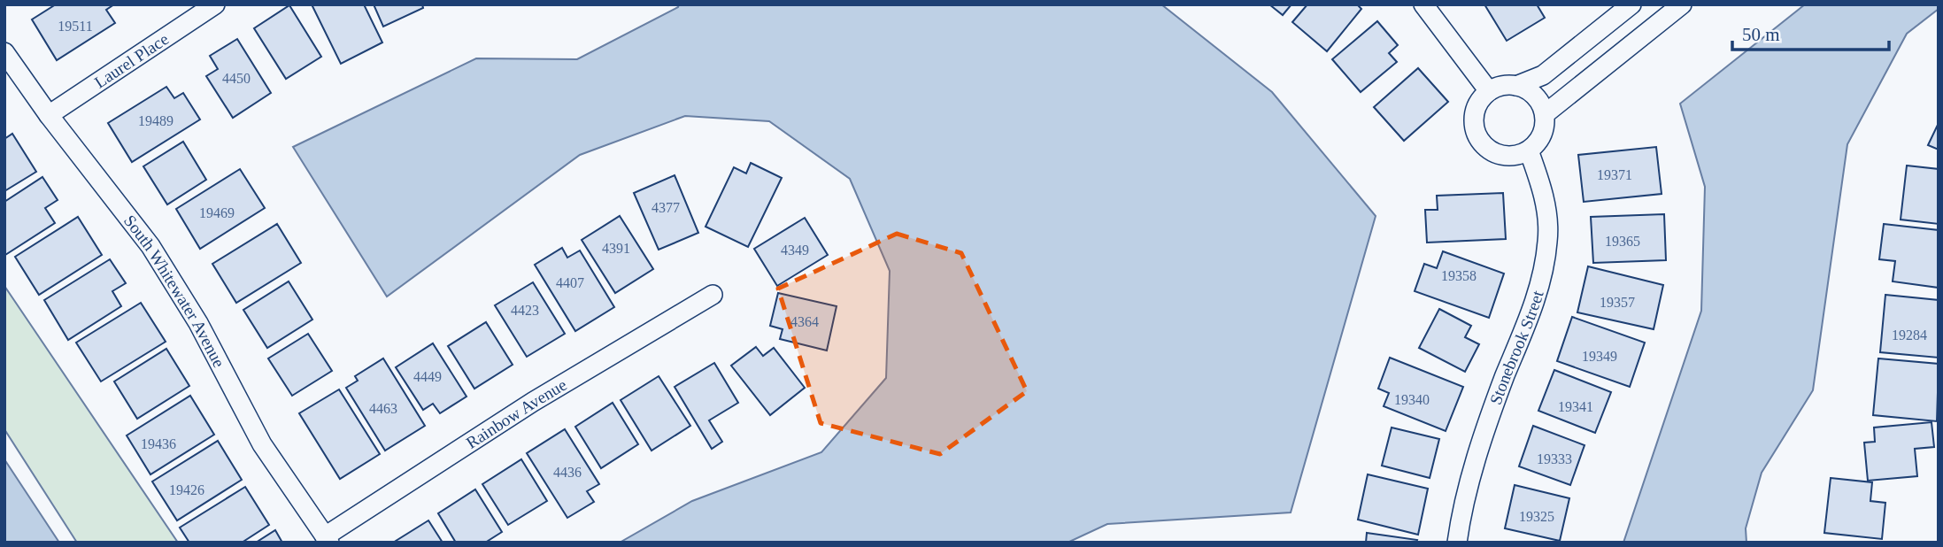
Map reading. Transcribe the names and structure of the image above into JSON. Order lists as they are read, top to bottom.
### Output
{
  "streets": {
    "street": [
      "Laurel Place",
      "South Whitewater Avenue",
      "Stonebrook Street",
      "Rainbow Avenue"
    ]
  },
  "crossings": [
    ["Laurel Place", "South Whitewater Avenue"],
    ["South Whitewater Avenue", "Rainbow Avenue"]
  ],
  "house_numbers": [
    "19511",
    "4450",
    "19489",
    "19371",
    "4377",
    "19469",
    "19365",
    "4391",
    "4349",
    "19358",
    "4407",
    "19357",
    "4423",
    "4364",
    "19284",
    "19349",
    "4449",
    "19340",
    "19341",
    "4463",
    "19436",
    "19333",
    "4436",
    "19426",
    "19325"
  ],
  "scale_bar": "50 m"
}
